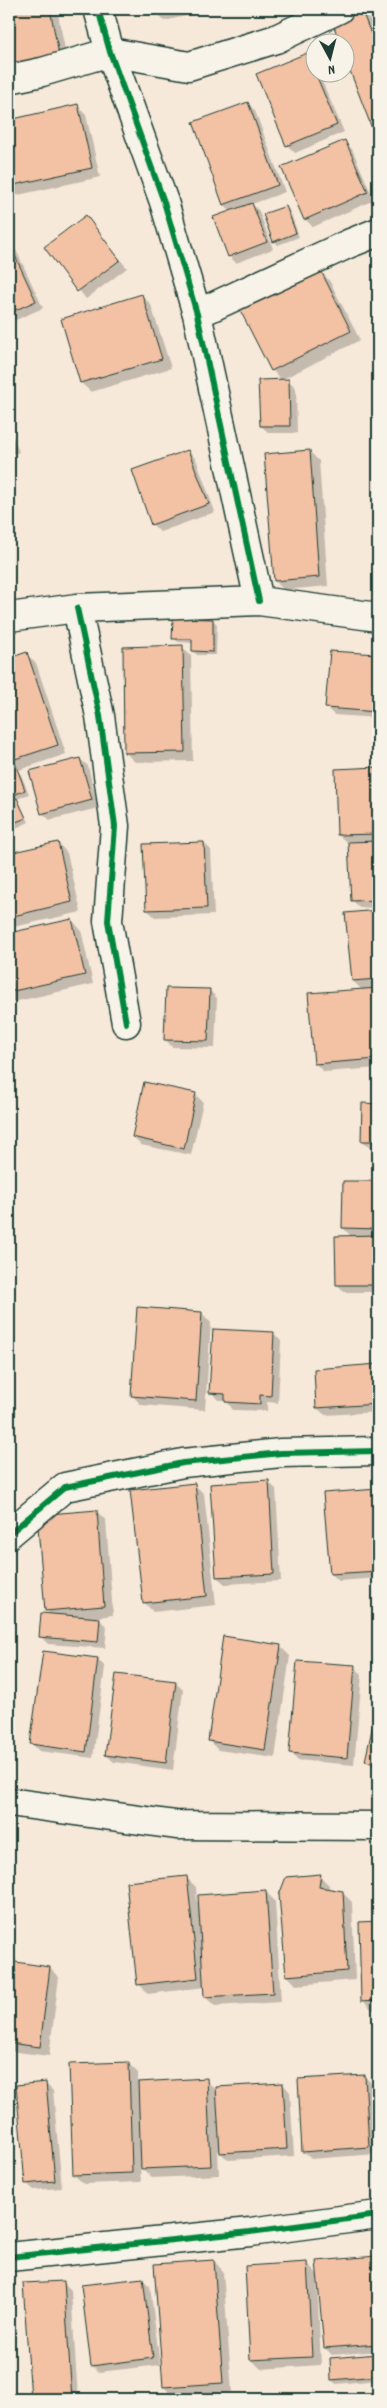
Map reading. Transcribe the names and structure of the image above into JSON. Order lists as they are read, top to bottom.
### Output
{
  "north": "bottom"
}
